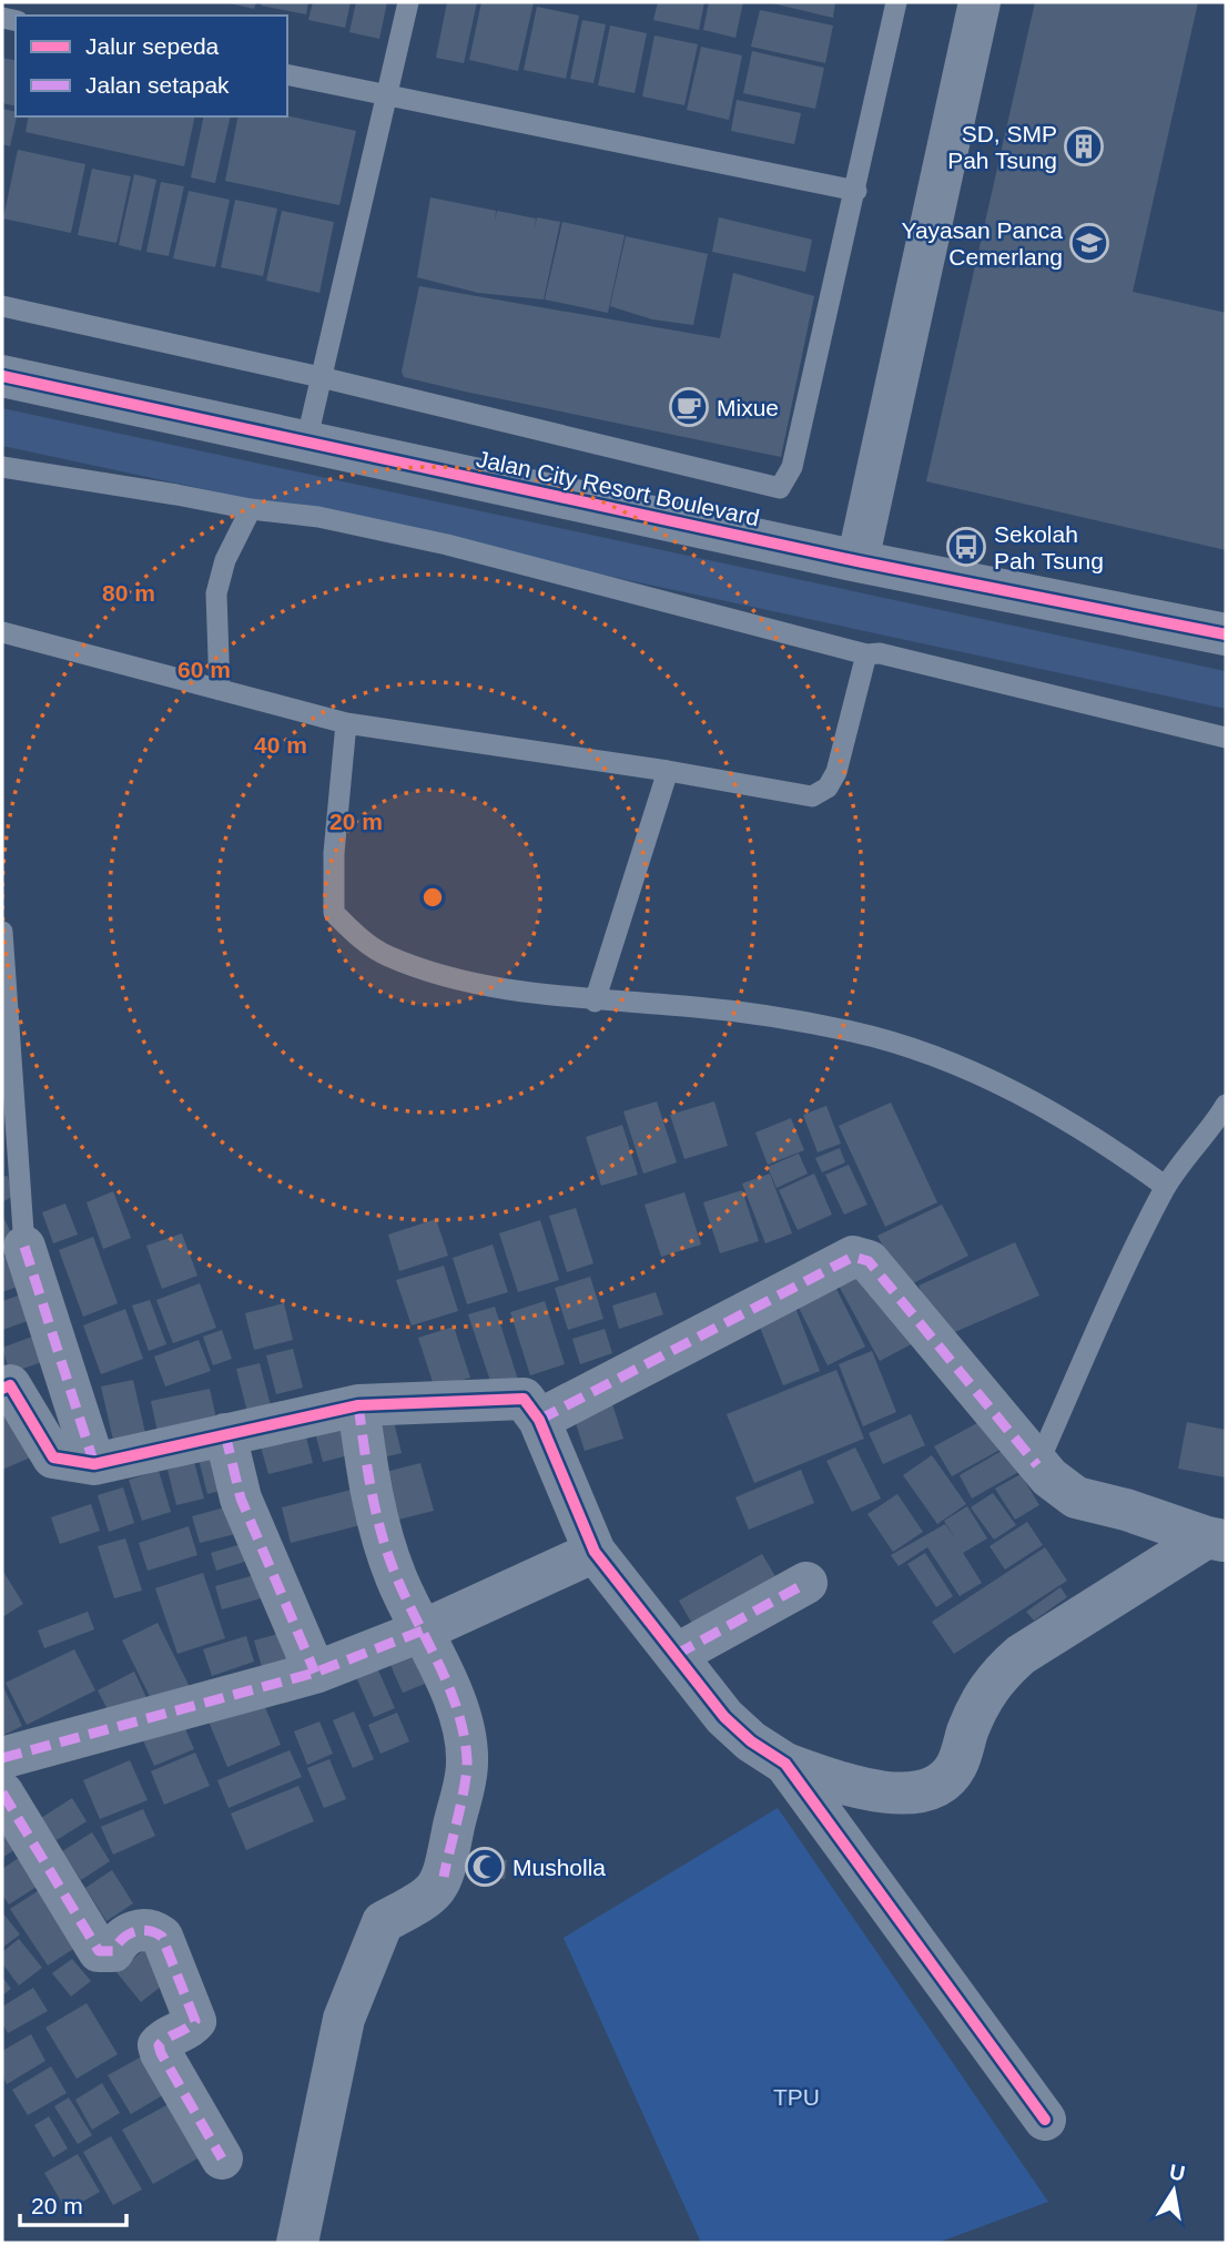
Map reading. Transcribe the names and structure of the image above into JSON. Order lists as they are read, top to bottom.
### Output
{
  "streets": {
    "street": ["Jalan City Resort Boulevard"]
  },
  "parks": ["TPU"],
  "places": {
    "building": ["SD, SMP Pah Tsung"],
    "school or university": ["Yayasan Panca Cemerlang"],
    "cafe": ["Mixue"],
    "bus stop": ["Sekolah Pah Tsung"],
    "mosque": ["Musholla"]
  },
  "legend": ["Jalur sepeda", "Jalan setapak"],
  "scale_bar": "20 m",
  "north": "top",
  "rings": [
    "80 m",
    "60 m",
    "40 m",
    "20 m"
  ]
}
